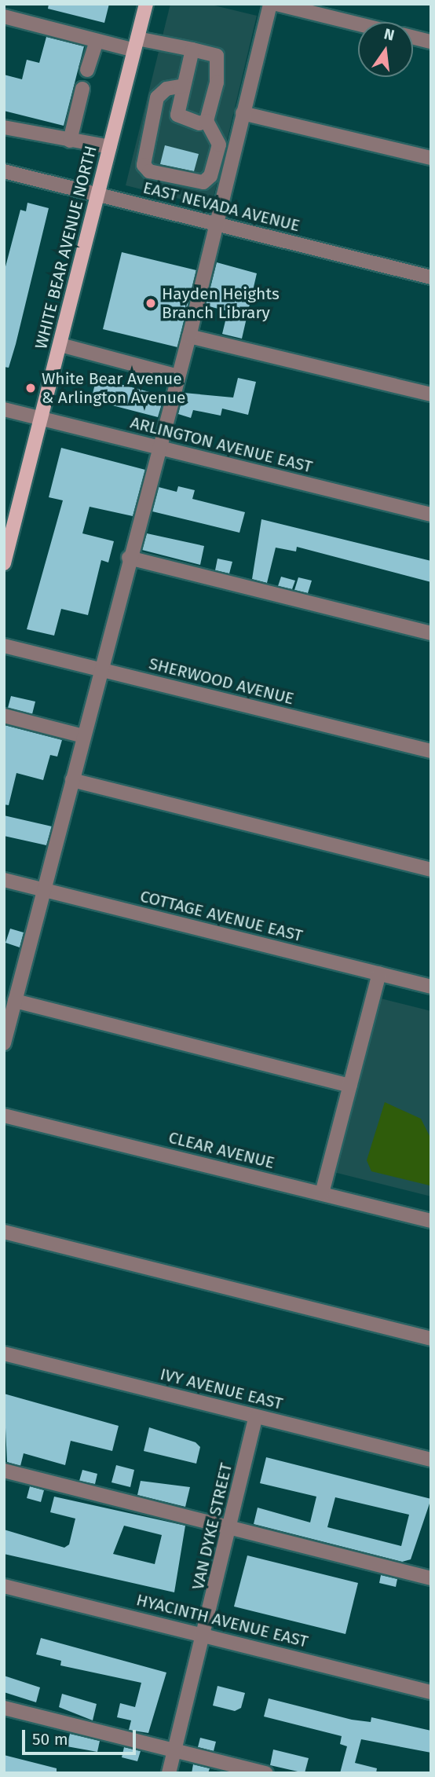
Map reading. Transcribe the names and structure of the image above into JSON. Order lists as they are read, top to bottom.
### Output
{
  "streets": {
    "main road": ["WHITE BEAR AVENUE NORTH"],
    "street": [
      "EAST NEVADA AVENUE",
      "ARLINGTON AVENUE EAST",
      "SHERWOOD AVENUE",
      "COTTAGE AVENUE EAST",
      "CLEAR AVENUE",
      "IVY AVENUE EAST",
      "VAN DYKE STREET",
      "HYACINTH AVENUE EAST"
    ]
  },
  "crossings": [
    ["EAST NEVADA AVENUE", "WHITE BEAR AVENUE NORTH"],
    ["WHITE BEAR AVENUE NORTH", "ARLINGTON AVENUE EAST"],
    ["IVY AVENUE EAST", "VAN DYKE STREET"],
    ["VAN DYKE STREET", "HYACINTH AVENUE EAST"]
  ],
  "places": ["Hayden Heights Branch Library", "White Bear Avenue & Arlington Avenue"],
  "scale_bar": "50 m",
  "north": "top"
}
